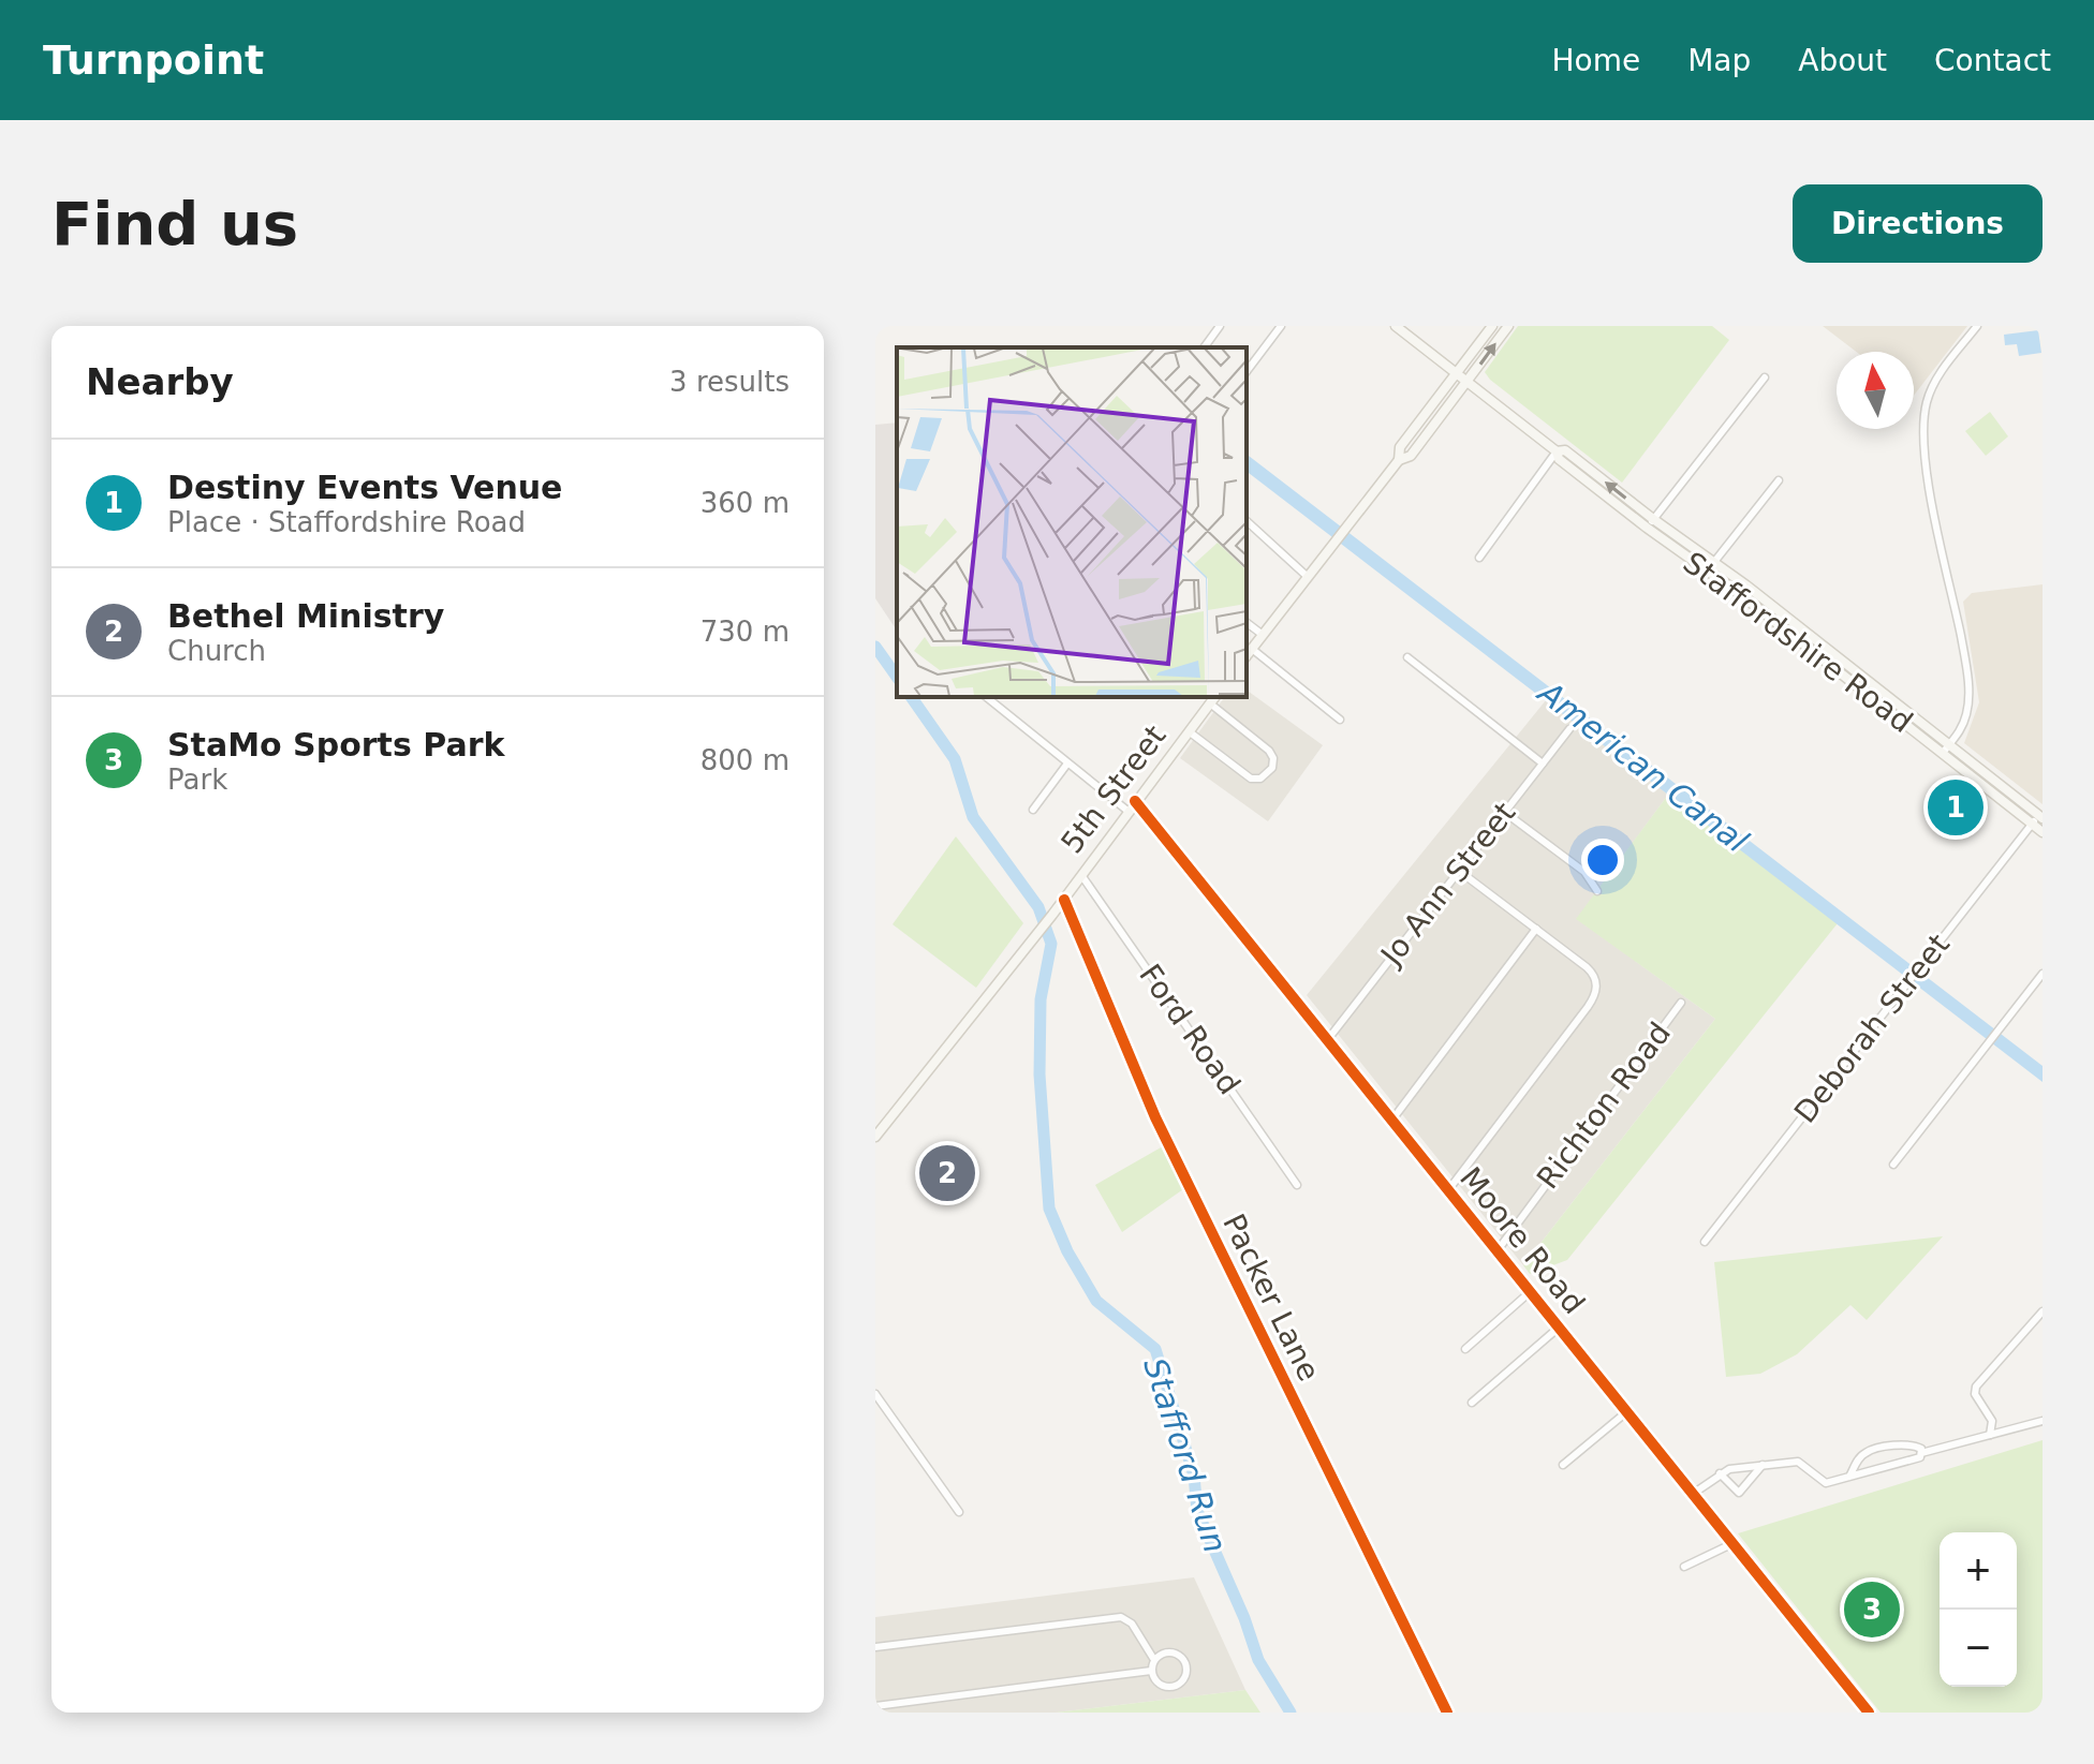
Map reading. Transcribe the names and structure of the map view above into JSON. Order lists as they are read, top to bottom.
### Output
{
  "streets": {
    "main road": ["Staffordshire Road", "5th Street"],
    "street": [
      "Jo Ann Street",
      "Deborah Street",
      "Ford Road",
      "Richton Road",
      "Moore Road",
      "Packer Lane"
    ]
  },
  "crossings": [
    ["Staffordshire Road", "Deborah Street"],
    ["5th Street", "Ford Road"],
    ["5th Street", "Moore Road"],
    ["5th Street", "Packer Lane"],
    ["Jo Ann Street", "Moore Road"],
    ["Richton Road", "Moore Road"]
  ],
  "water": ["American Canal", "Stafford Run"],
  "north": "top",
  "page": {
    "header": "Turnpoint",
    "nav": [
      "Home",
      "Map",
      "About",
      "Contact"
    ],
    "buttons": "Directions",
    "title": "Find us",
    "heading": ["Nearby", "3 results"],
    "list": [
      {
        "mark": "1",
        "name": "Destiny Events Venue",
        "note": "Place · Staffordshire Road",
        "value": "360 m"
      },
      {
        "mark": "2",
        "name": "Bethel Ministry",
        "note": "Church",
        "value": "730 m"
      },
      {
        "mark": "3",
        "name": "StaMo Sports Park",
        "note": "Park",
        "value": "800 m"
      }
    ],
    "pins": ["1", "2", "3"],
    "map_buttons": ["+", "−"]
  }
}
